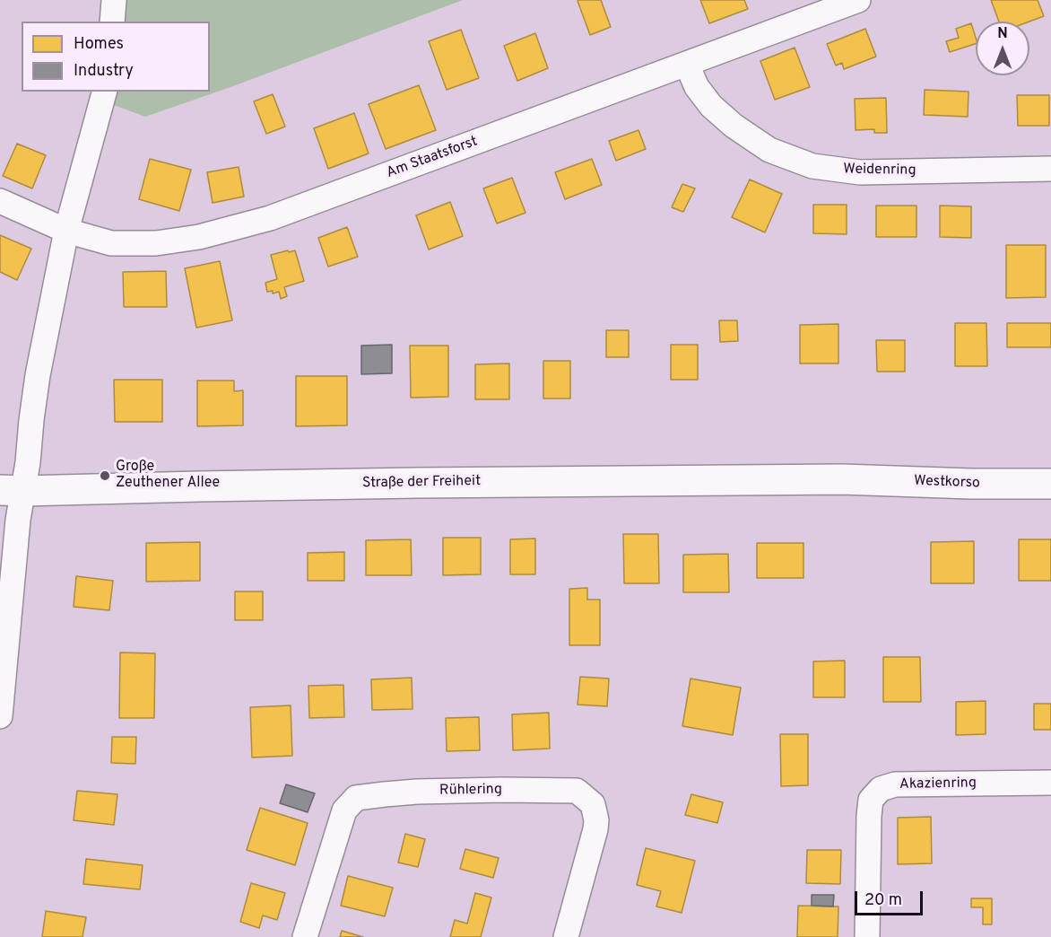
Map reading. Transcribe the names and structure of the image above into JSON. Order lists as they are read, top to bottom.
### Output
{
  "streets": {
    "street": [
      "Am Staatsforst",
      "Weidenring",
      "Straße der Freiheit",
      "Westkorso",
      "Akazienring",
      "Rühlering"
    ]
  },
  "crossings": [
    ["Am Staatsforst", "Weidenring"],
    ["Straße der Freiheit", "Westkorso"]
  ],
  "places": ["Große Zeuthener Allee"],
  "legend": ["Homes", "Industry"],
  "scale_bar": "20 m",
  "north": "top"
}
